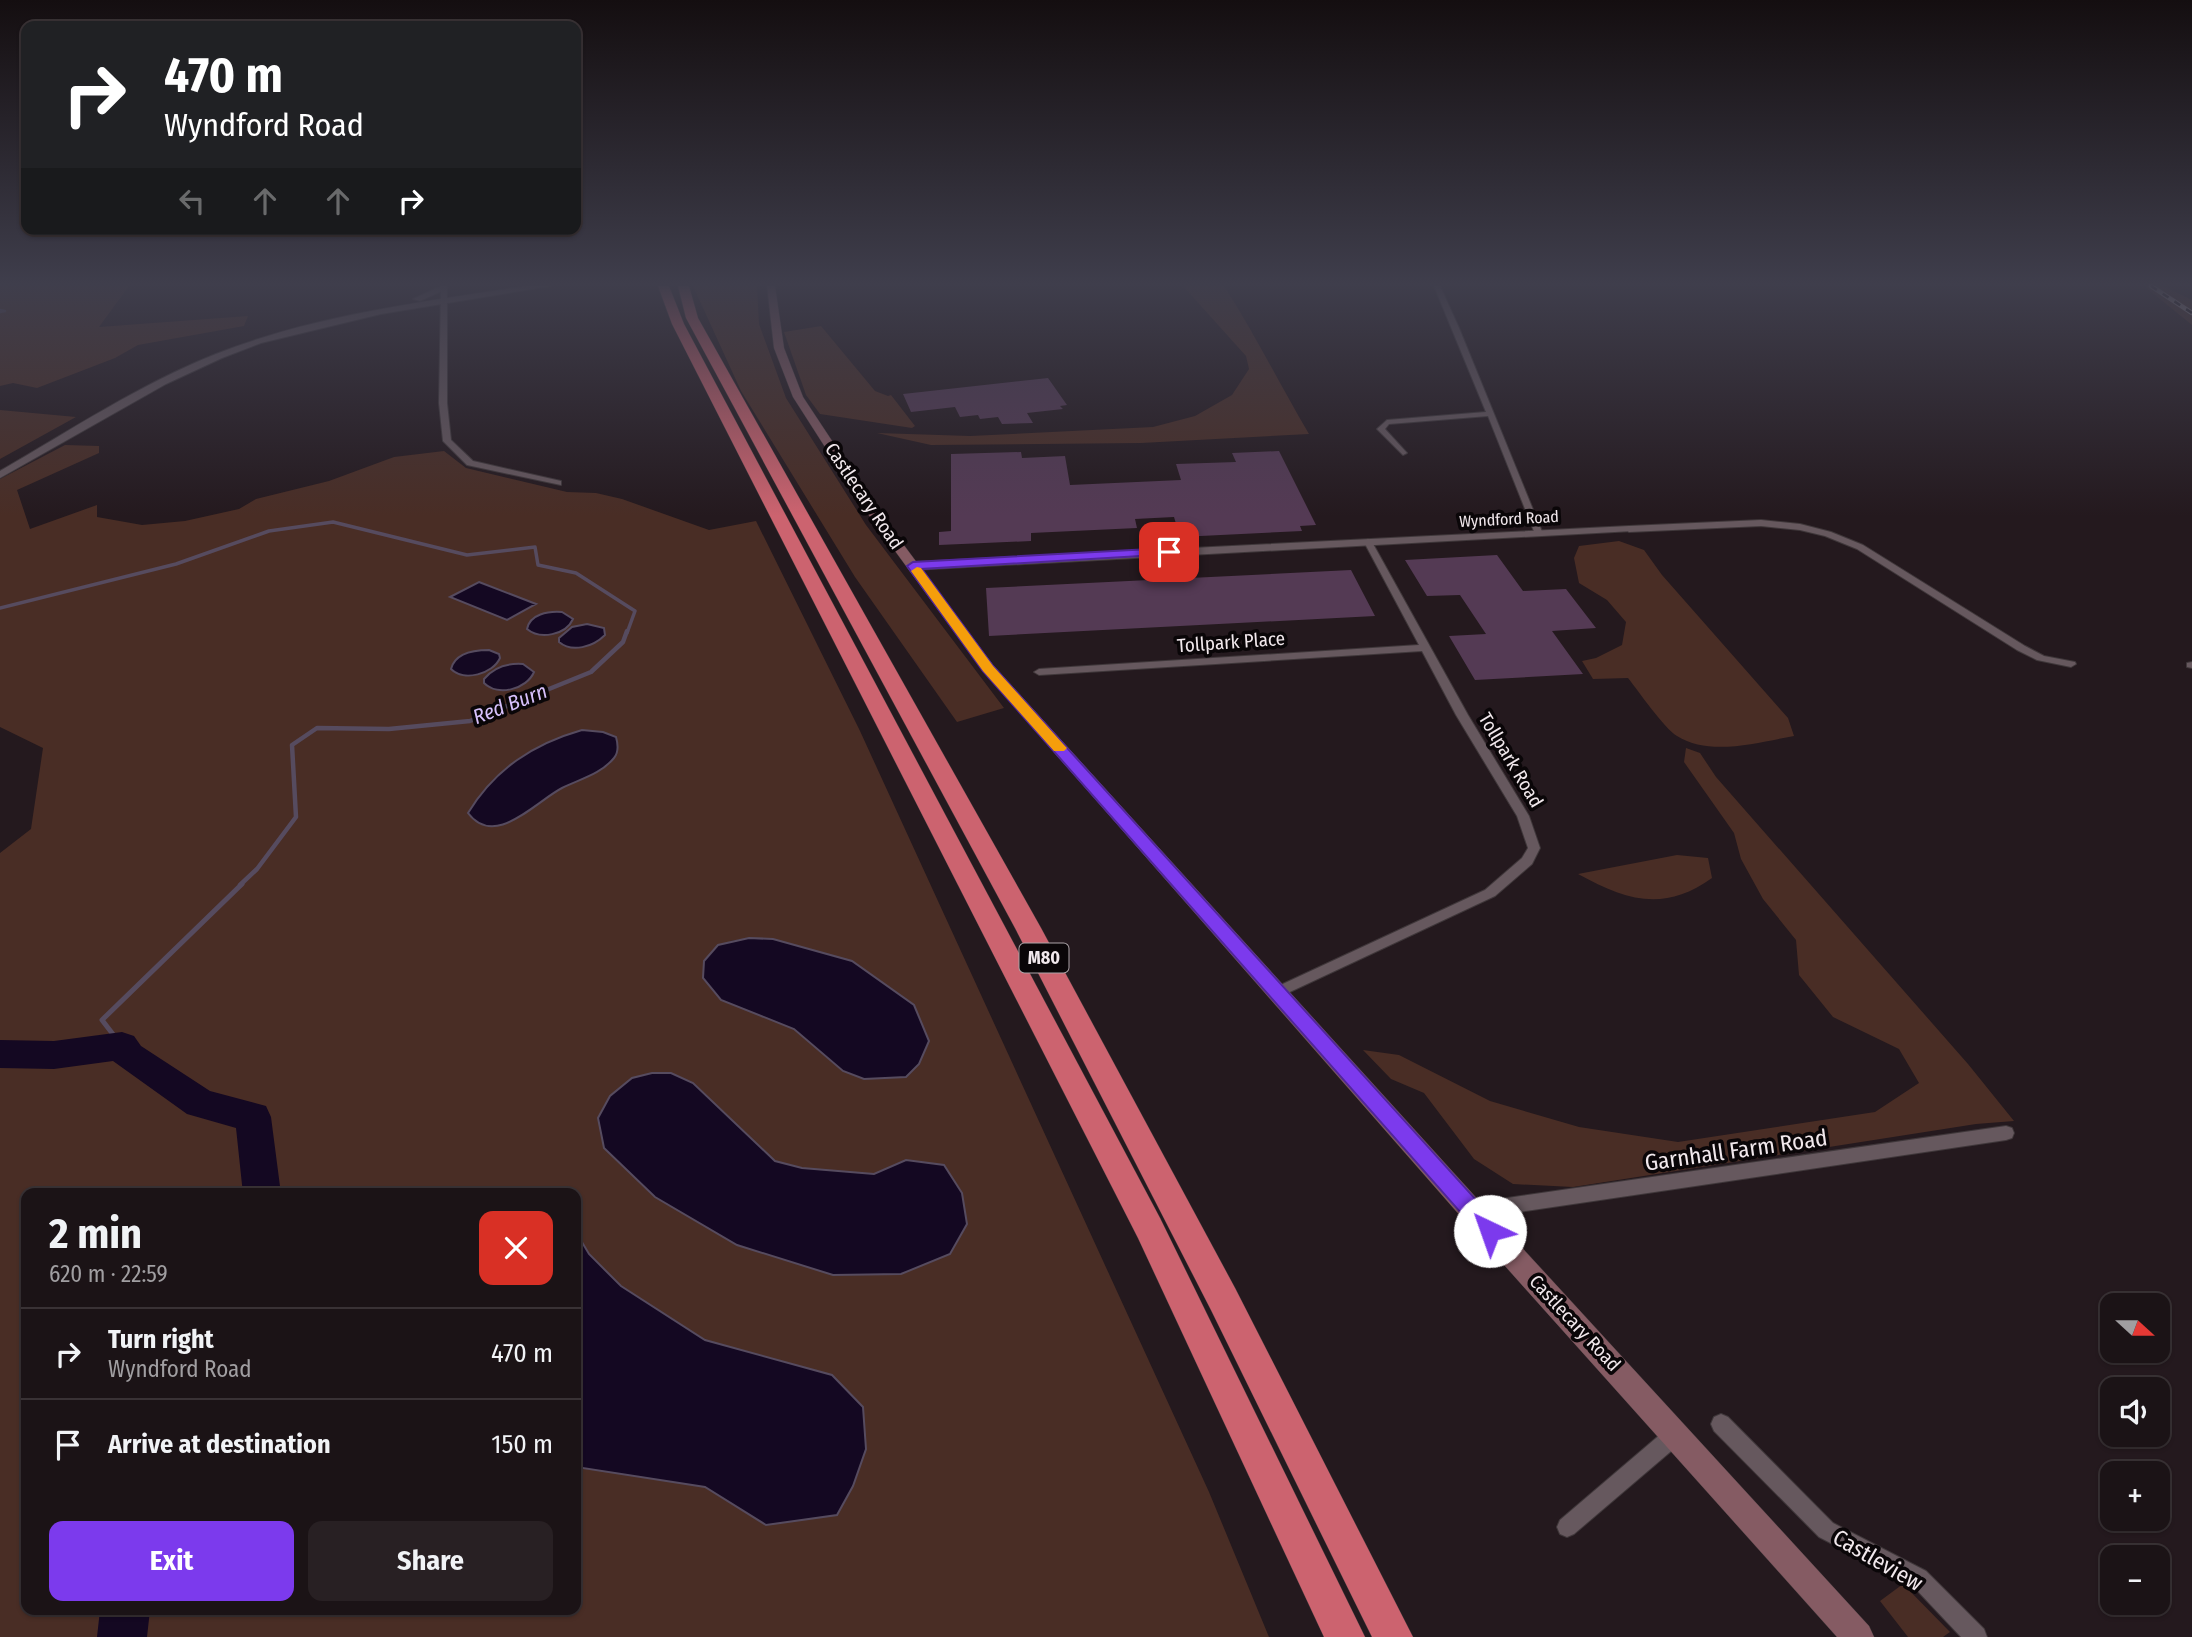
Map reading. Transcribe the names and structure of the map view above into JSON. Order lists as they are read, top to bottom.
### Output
{
  "streets": {
    "highway": ["M80"],
    "main road": ["Castlecary Road"],
    "street": [
      "Wyndford Road",
      "Tollpark Place",
      "Tollpark Road",
      "Garnhall Farm Road",
      "Castleview"
    ]
  },
  "crossings": [
    ["Castlecary Road", "Wyndford Road"],
    ["Castlecary Road", "Tollpark Road"],
    ["Castlecary Road", "Garnhall Farm Road"],
    ["Wyndford Road", "Tollpark Road"],
    ["Tollpark Place", "Tollpark Road"]
  ],
  "water": ["Red Burn"],
  "north": "right",
  "page": {
    "turn": ["470 m", "Wyndford Road"],
    "heading": ["2 min", "620 m · 22:59"],
    "map_buttons": ["+", "−"],
    "list": [
      {
        "name": "Turn right",
        "note": "Wyndford Road",
        "value": "470 m"
      },
      {
        "name": "Arrive at destination",
        "value": "150 m"
      }
    ],
    "buttons": ["Exit", "Share"]
  }
}
